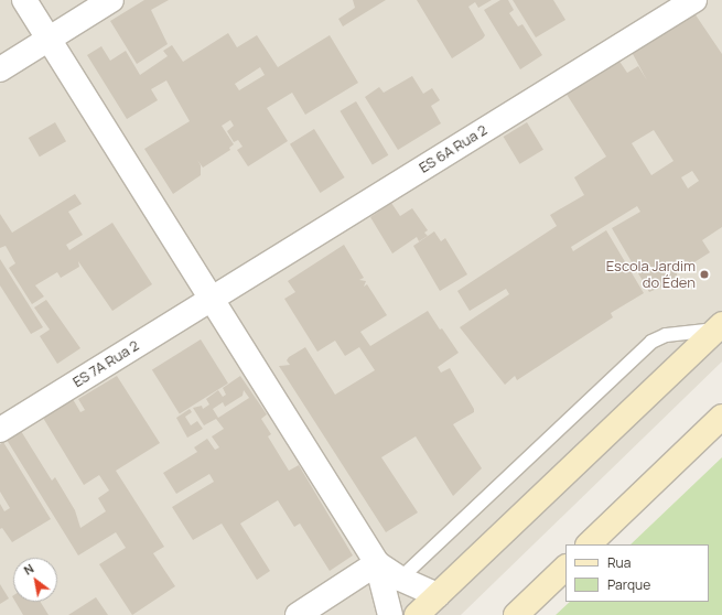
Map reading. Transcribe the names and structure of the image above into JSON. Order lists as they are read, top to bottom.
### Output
{
  "streets": {
    "street": ["ES 6A Rua 2", "ES 7A Rua 2"]
  },
  "crossings": [
    ["ES 6A Rua 2", "ES 7A Rua 2"]
  ],
  "places": ["Escola Jardim do Éden"],
  "legend": ["Rua", "Parque"],
  "north": "top left"
}
